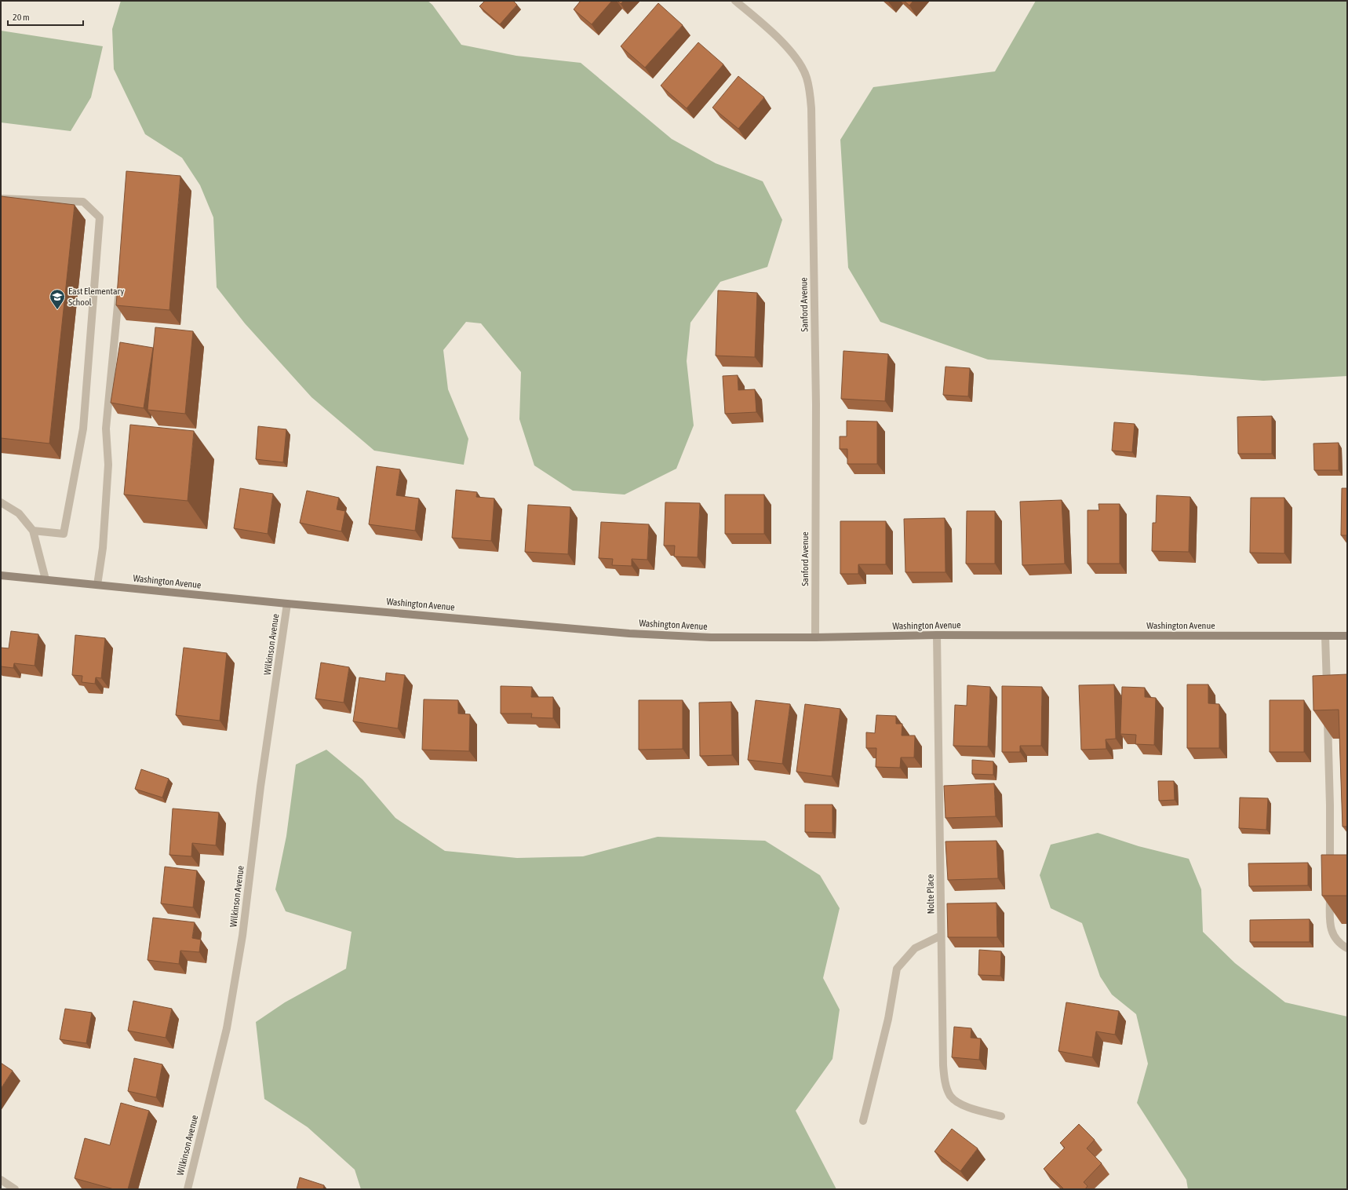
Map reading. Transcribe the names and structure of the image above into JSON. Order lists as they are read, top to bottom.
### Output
{
  "streets": {
    "main road": ["Washington Avenue"],
    "street": ["Sanford Avenue", "Wilkinson Avenue", "Nolte Place"]
  },
  "crossings": [
    ["Sanford Avenue", "Washington Avenue"],
    ["Washington Avenue", "Wilkinson Avenue"],
    ["Washington Avenue", "Nolte Place"]
  ],
  "places": {
    "school or university": ["East Elementary School"]
  },
  "scale_bar": "20 m"
}
